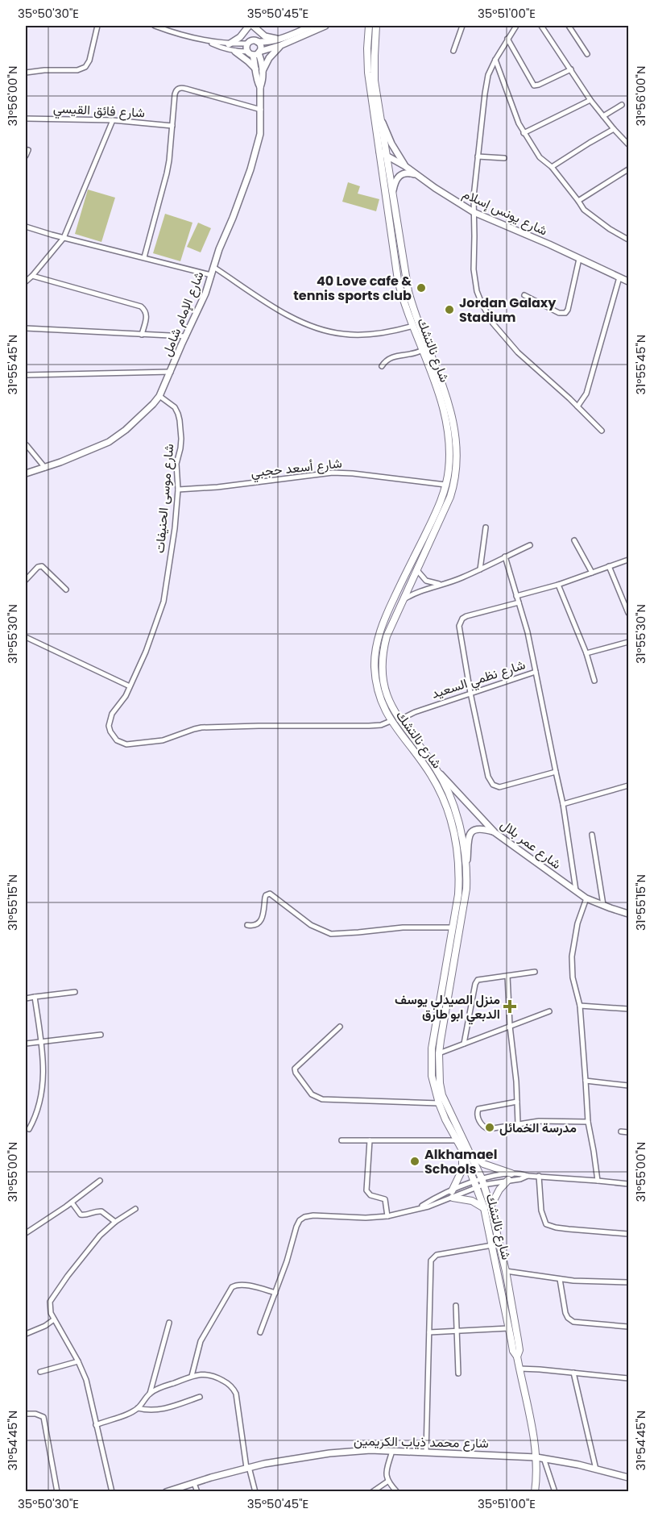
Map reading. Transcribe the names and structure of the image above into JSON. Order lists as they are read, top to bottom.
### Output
{
  "streets": {
    "main road": ["شارع نالتشك"],
    "street": [
      "شارع فائق القيسي",
      "شارع يونس إسلام",
      "شارع الإمام شامل",
      "شارع أسعد حجبي",
      "شارع موسى الحنيفات",
      "شارع نظمي السعيد",
      "شارع عمر بلال",
      "شارع محمد ذياب الكريمين"
    ]
  },
  "crossings": [
    ["شارع يونس إسلام", "شارع نالتشك"],
    ["شارع الإمام شامل", "شارع موسى الحنيفات"],
    ["شارع نالتشك", "شارع أسعد حجبي"],
    ["شارع نالتشك", "شارع موسى الحنيفات"],
    ["شارع نالتشك", "شارع نظمي السعيد"],
    ["شارع نالتشك", "شارع عمر بلال"],
    ["شارع نالتشك", "شارع محمد ذياب الكريمين"],
    ["شارع أسعد حجبي", "شارع موسى الحنيفات"]
  ],
  "places": {
    "other": [
      "40 Love cafe & tennis sports club",
      "Jordan Galaxy Stadium",
      "مدرسة الخمائل",
      "Alkhamael Schools"
    ],
    "health": ["منزل الصيدلي يوسف الدبعي ابو طارق"]
  },
  "coordinates": [
    "35°50'30\"E",
    "35°50'45\"E",
    "35°51'00\"E",
    "31°56'00\"N",
    "31°55'45\"N",
    "31°55'30\"N",
    "31°55'15\"N",
    "31°55'00\"N",
    "31°54'45\"N"
  ]
}
